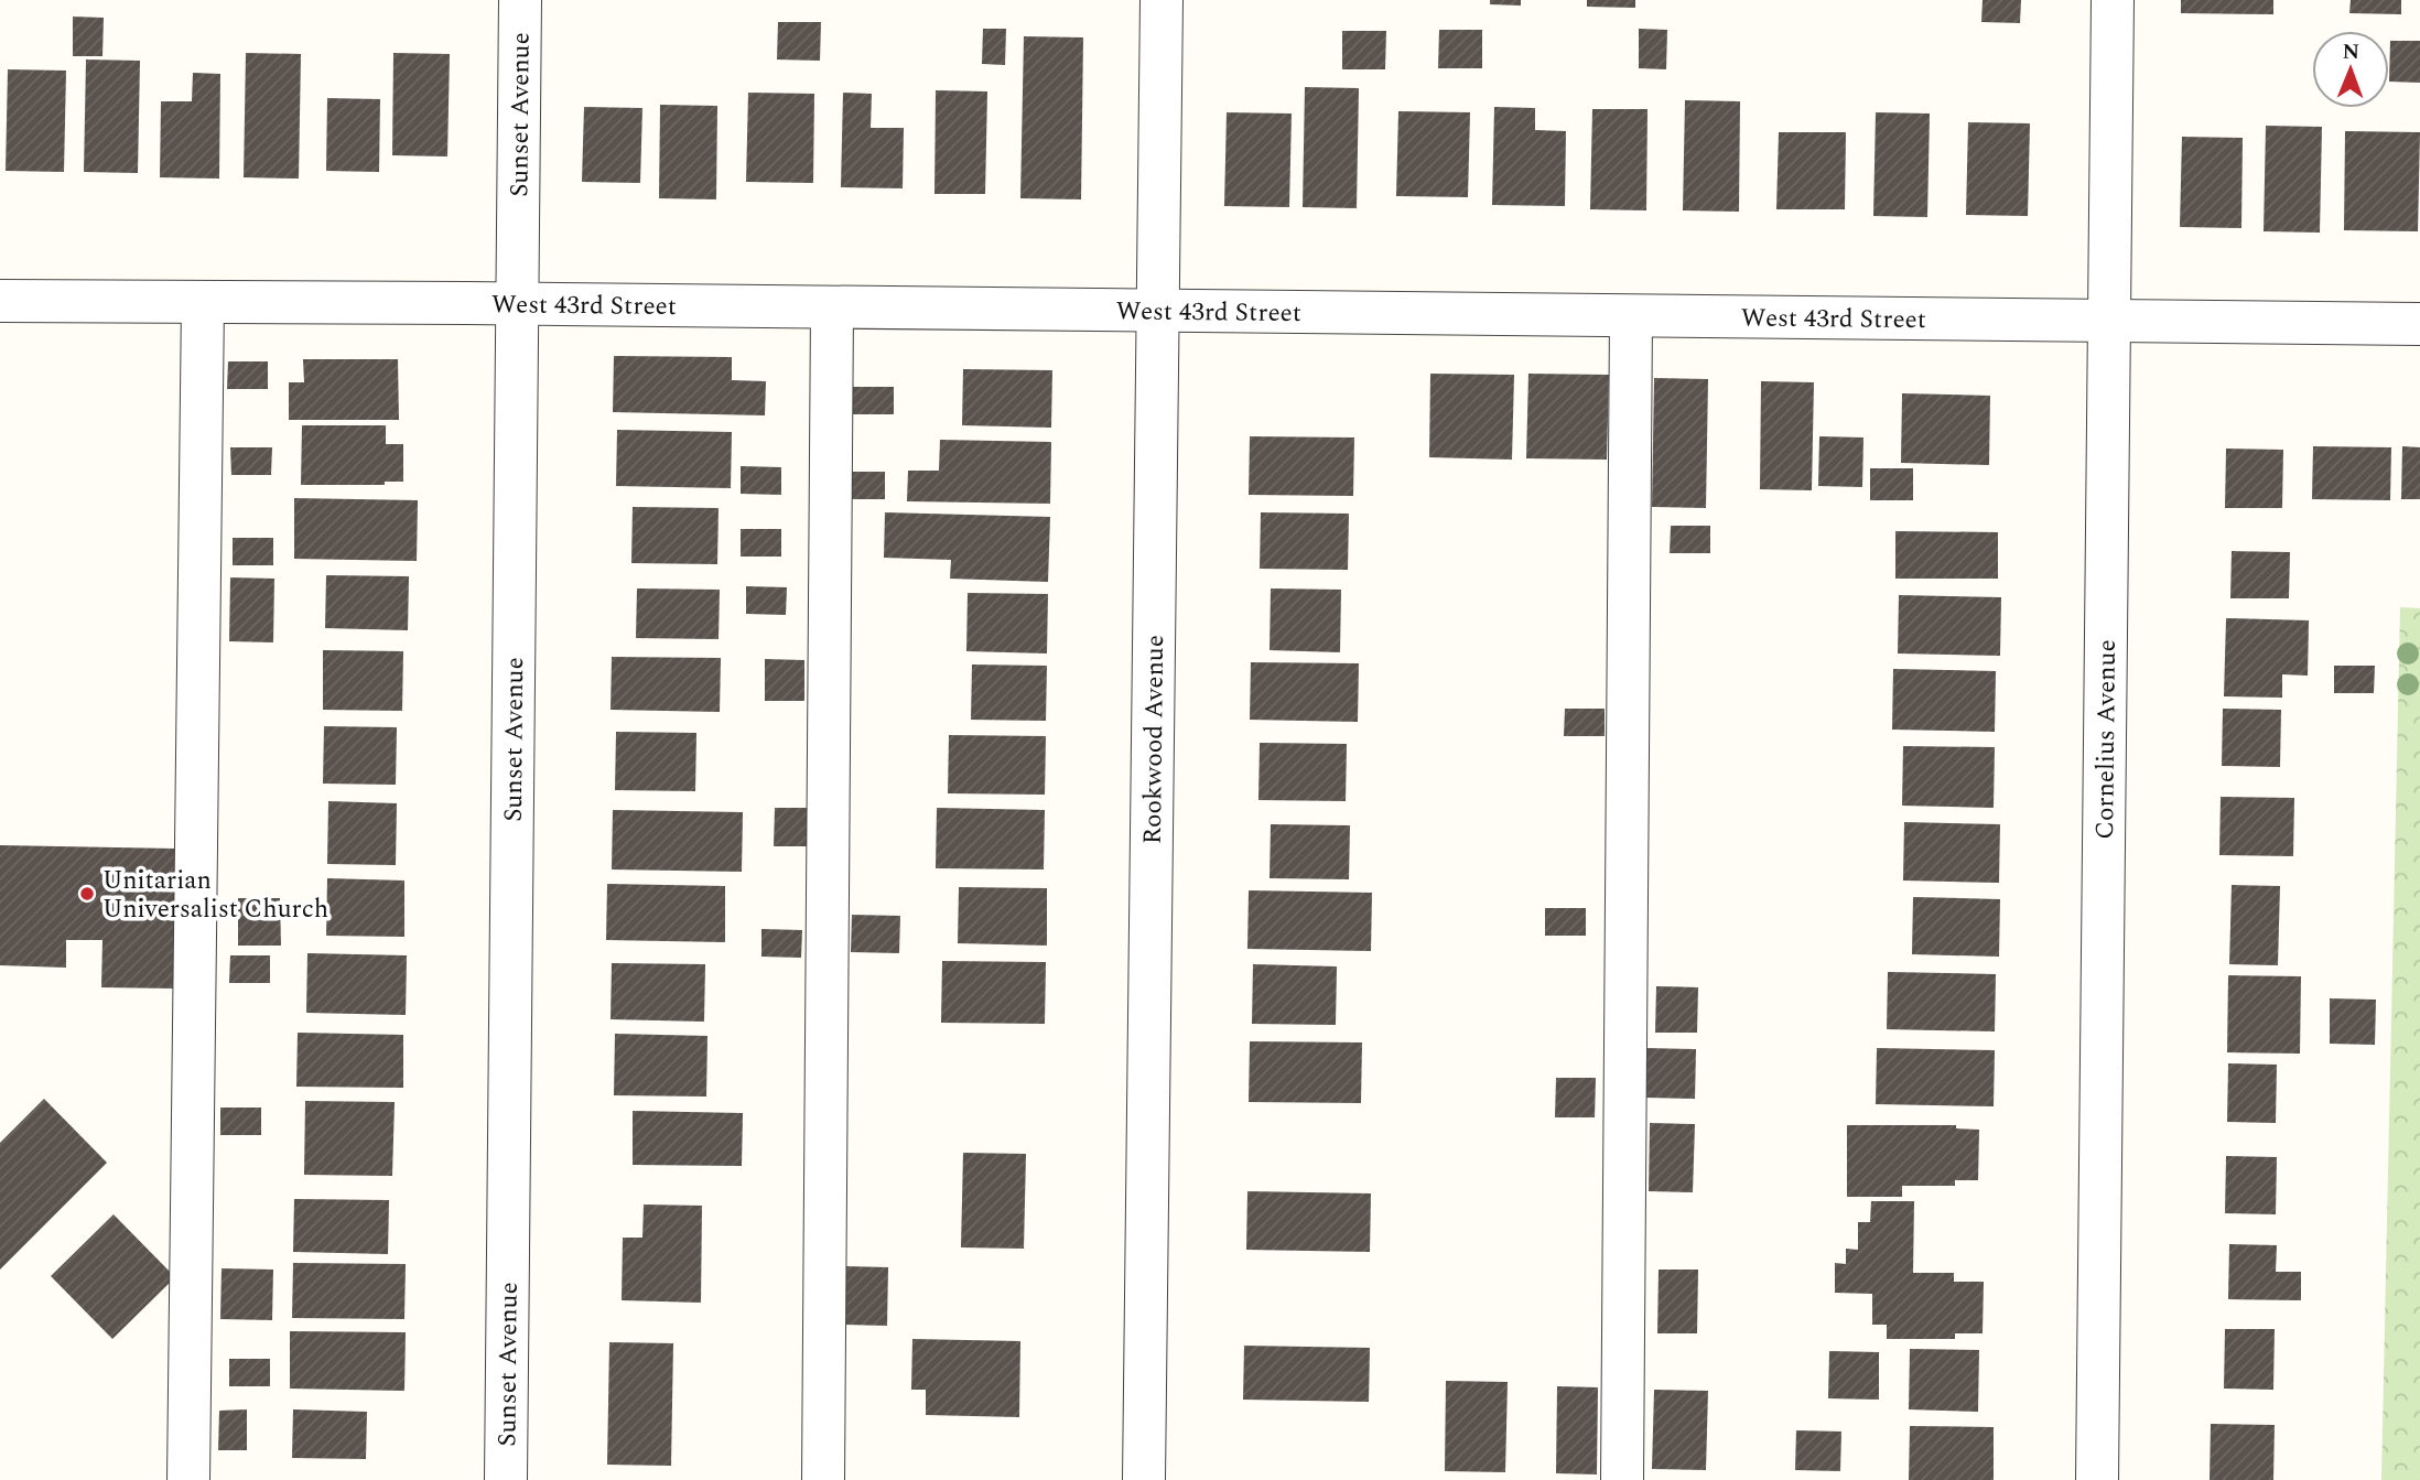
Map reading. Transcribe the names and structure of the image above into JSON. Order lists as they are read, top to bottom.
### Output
{
  "streets": {
    "street": [
      "Sunset Avenue",
      "West 43rd Street",
      "Cornelius Avenue",
      "Rookwood Avenue"
    ]
  },
  "crossings": [
    ["Sunset Avenue", "West 43rd Street"],
    ["West 43rd Street", "Cornelius Avenue"],
    ["West 43rd Street", "Rookwood Avenue"]
  ],
  "places": ["Unitarian Universalist Church"],
  "north": "top"
}
